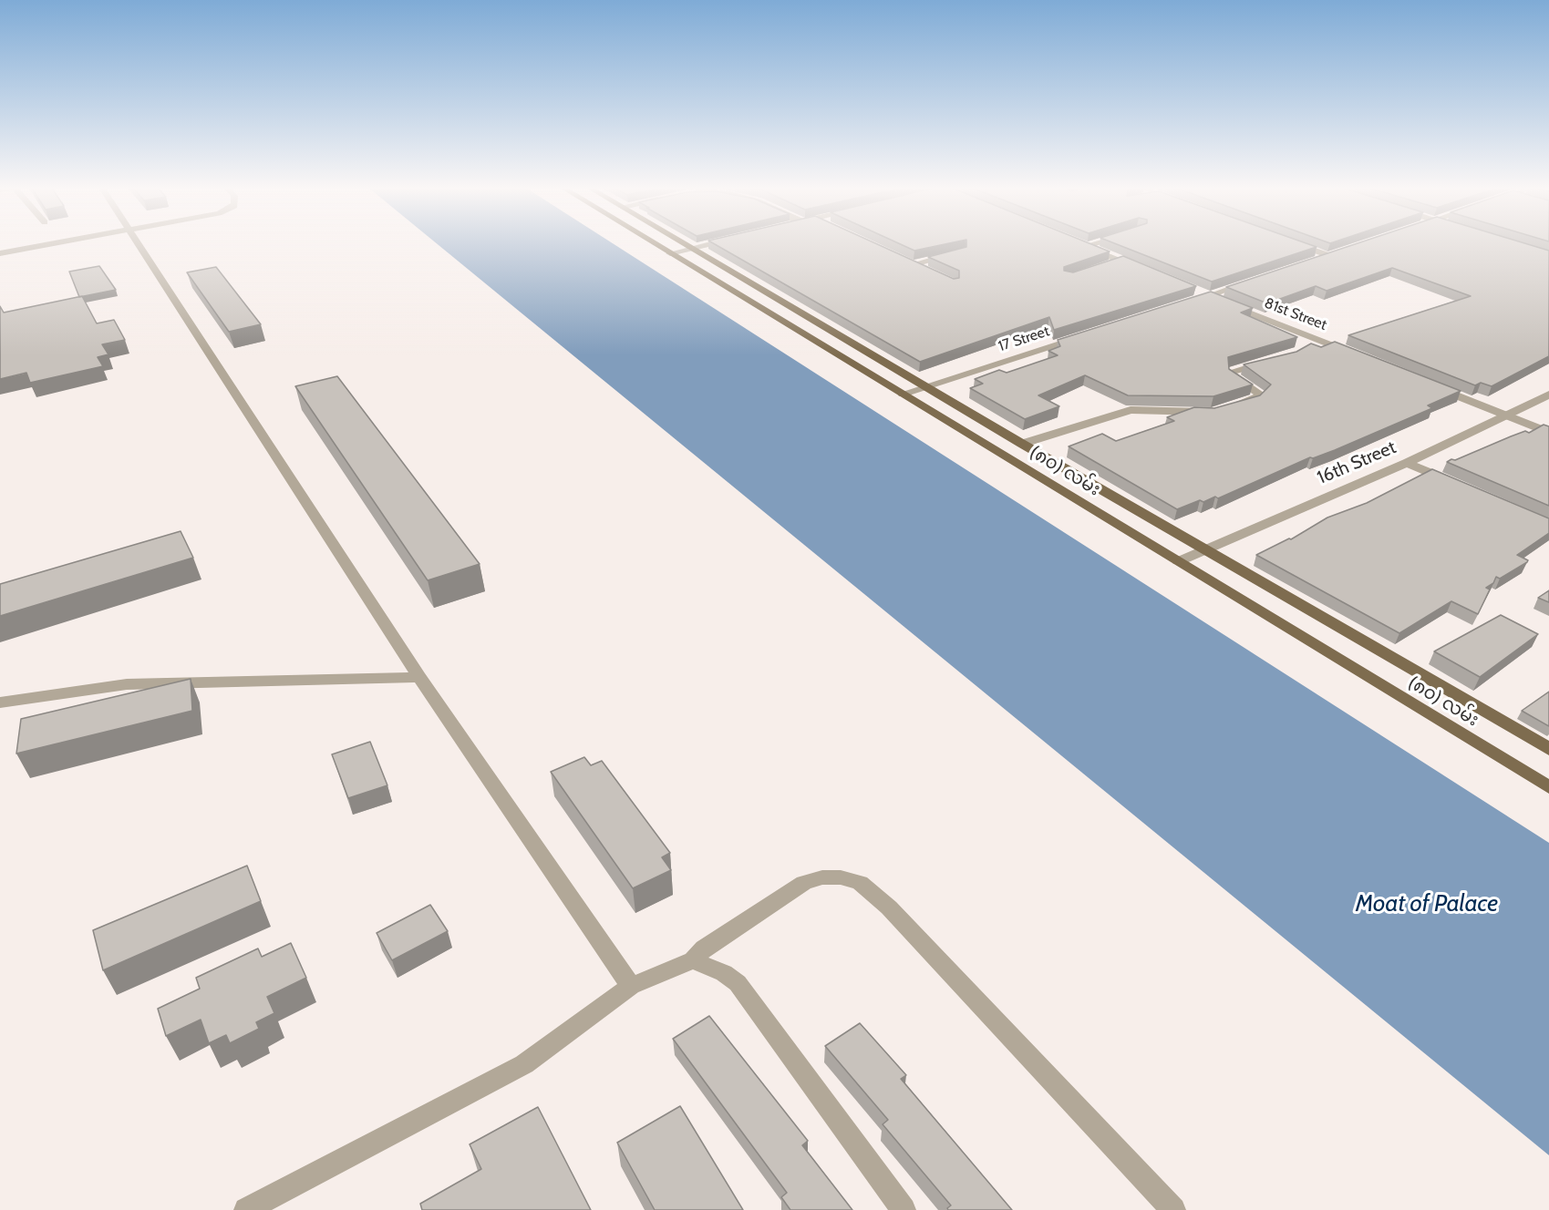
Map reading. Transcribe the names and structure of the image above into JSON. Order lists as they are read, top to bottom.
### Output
{
  "streets": {
    "main road": ["(၈၀) လမ်း"],
    "street": ["81st Street", "17 Street", "16th Street"]
  },
  "crossings": [
    ["17 Street", "(၈၀) လမ်း"],
    ["16th Street", "(၈၀) လမ်း"]
  ],
  "water": ["Moat of Palace"]
}
